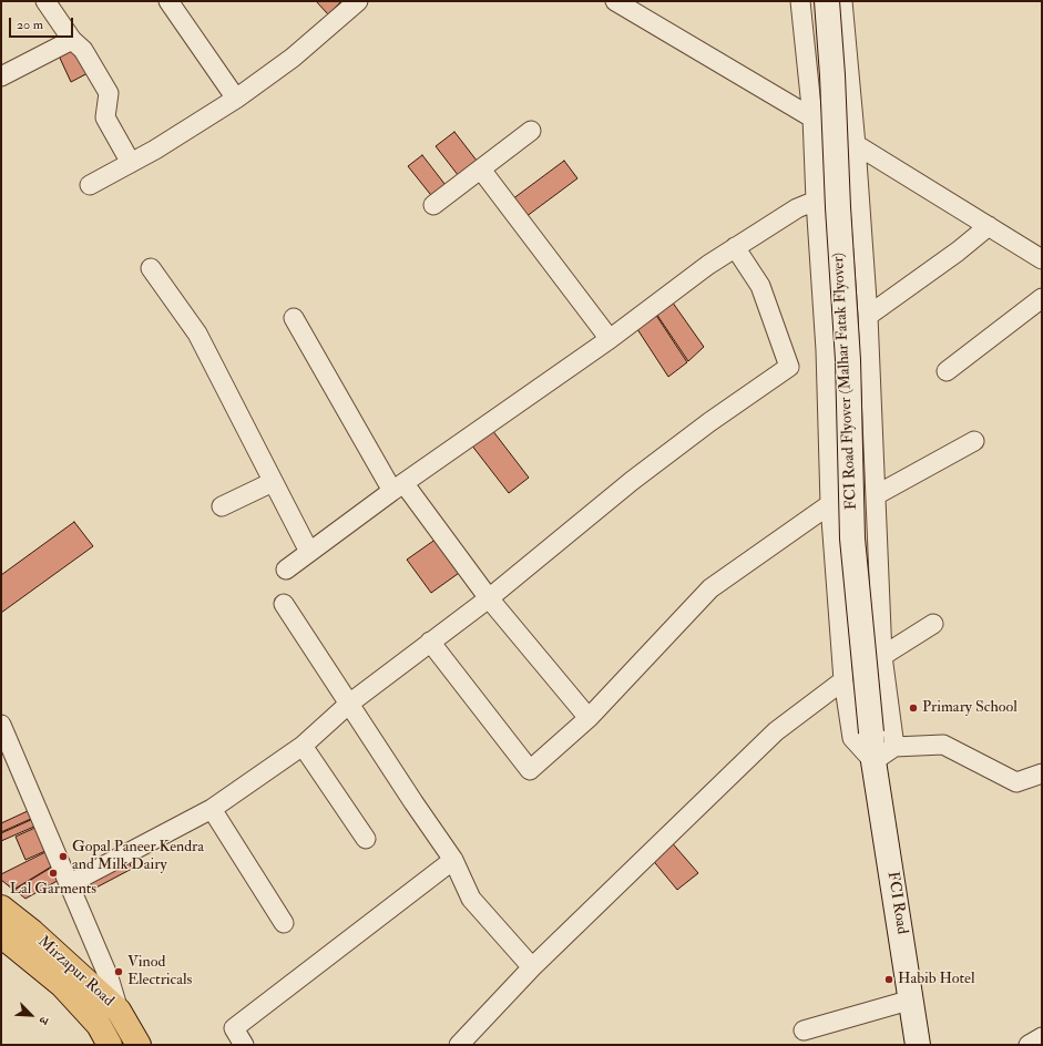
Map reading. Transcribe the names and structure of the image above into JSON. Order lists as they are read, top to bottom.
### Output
{
  "streets": {
    "highway": ["Mirzapur Road"],
    "main road": ["FCI Road Flyover (Malhar Fatak Flyover)", "FCI Road"]
  },
  "crossings": [
    ["FCI Road Flyover (Malhar Fatak Flyover)", "FCI Road"]
  ],
  "places": [
    "Primary School",
    "Gopal Paneer Kendra and Milk Dairy",
    "Lal Garments",
    "Vinod Electricals",
    "Habib Hotel"
  ],
  "scale_bar": "20 m",
  "north": "bottom right"
}
